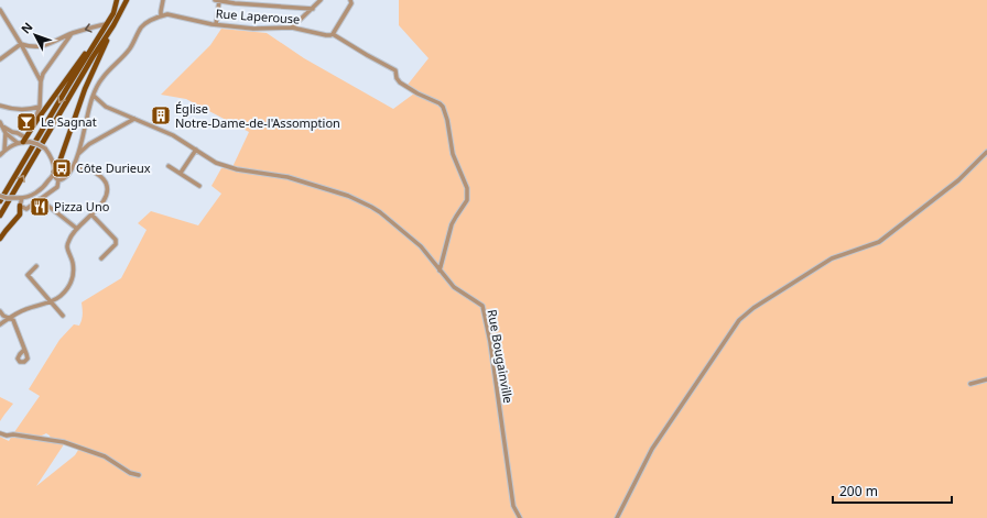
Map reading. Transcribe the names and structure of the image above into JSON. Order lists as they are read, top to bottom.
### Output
{
  "streets": {
    "street": ["Rue Laperouse", "Rue Bougainville"]
  },
  "crossings": [
    ["Rue Laperouse", "Rue Bougainville"]
  ],
  "places": {
    "building": ["Église Notre-Dame-de-l'Assomption"],
    "bar": ["Le Sagnat"],
    "bus stop": ["Côte Durieux"],
    "restaurant": ["Pizza Uno"]
  },
  "scale_bar": "200 m",
  "north": "top left"
}
